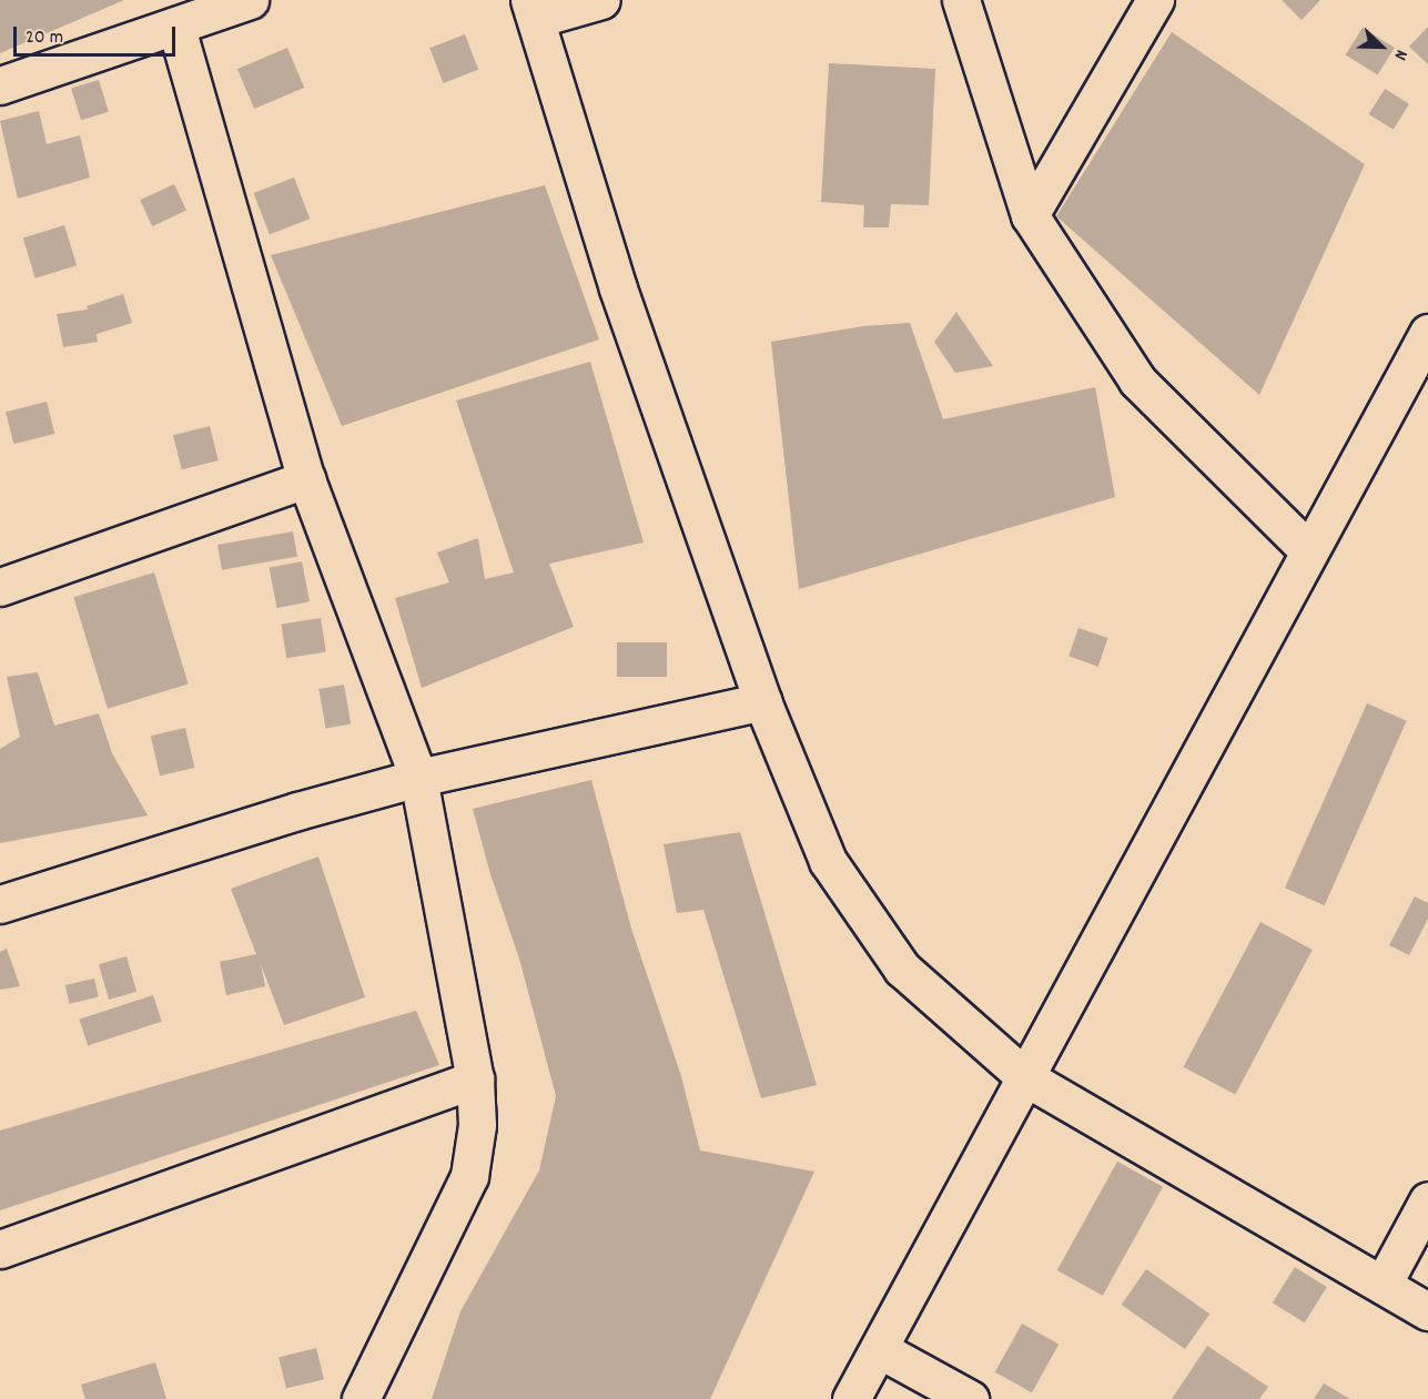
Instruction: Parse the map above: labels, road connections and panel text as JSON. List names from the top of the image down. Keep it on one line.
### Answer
{"scale_bar":"20 m","north":"bottom right"}
